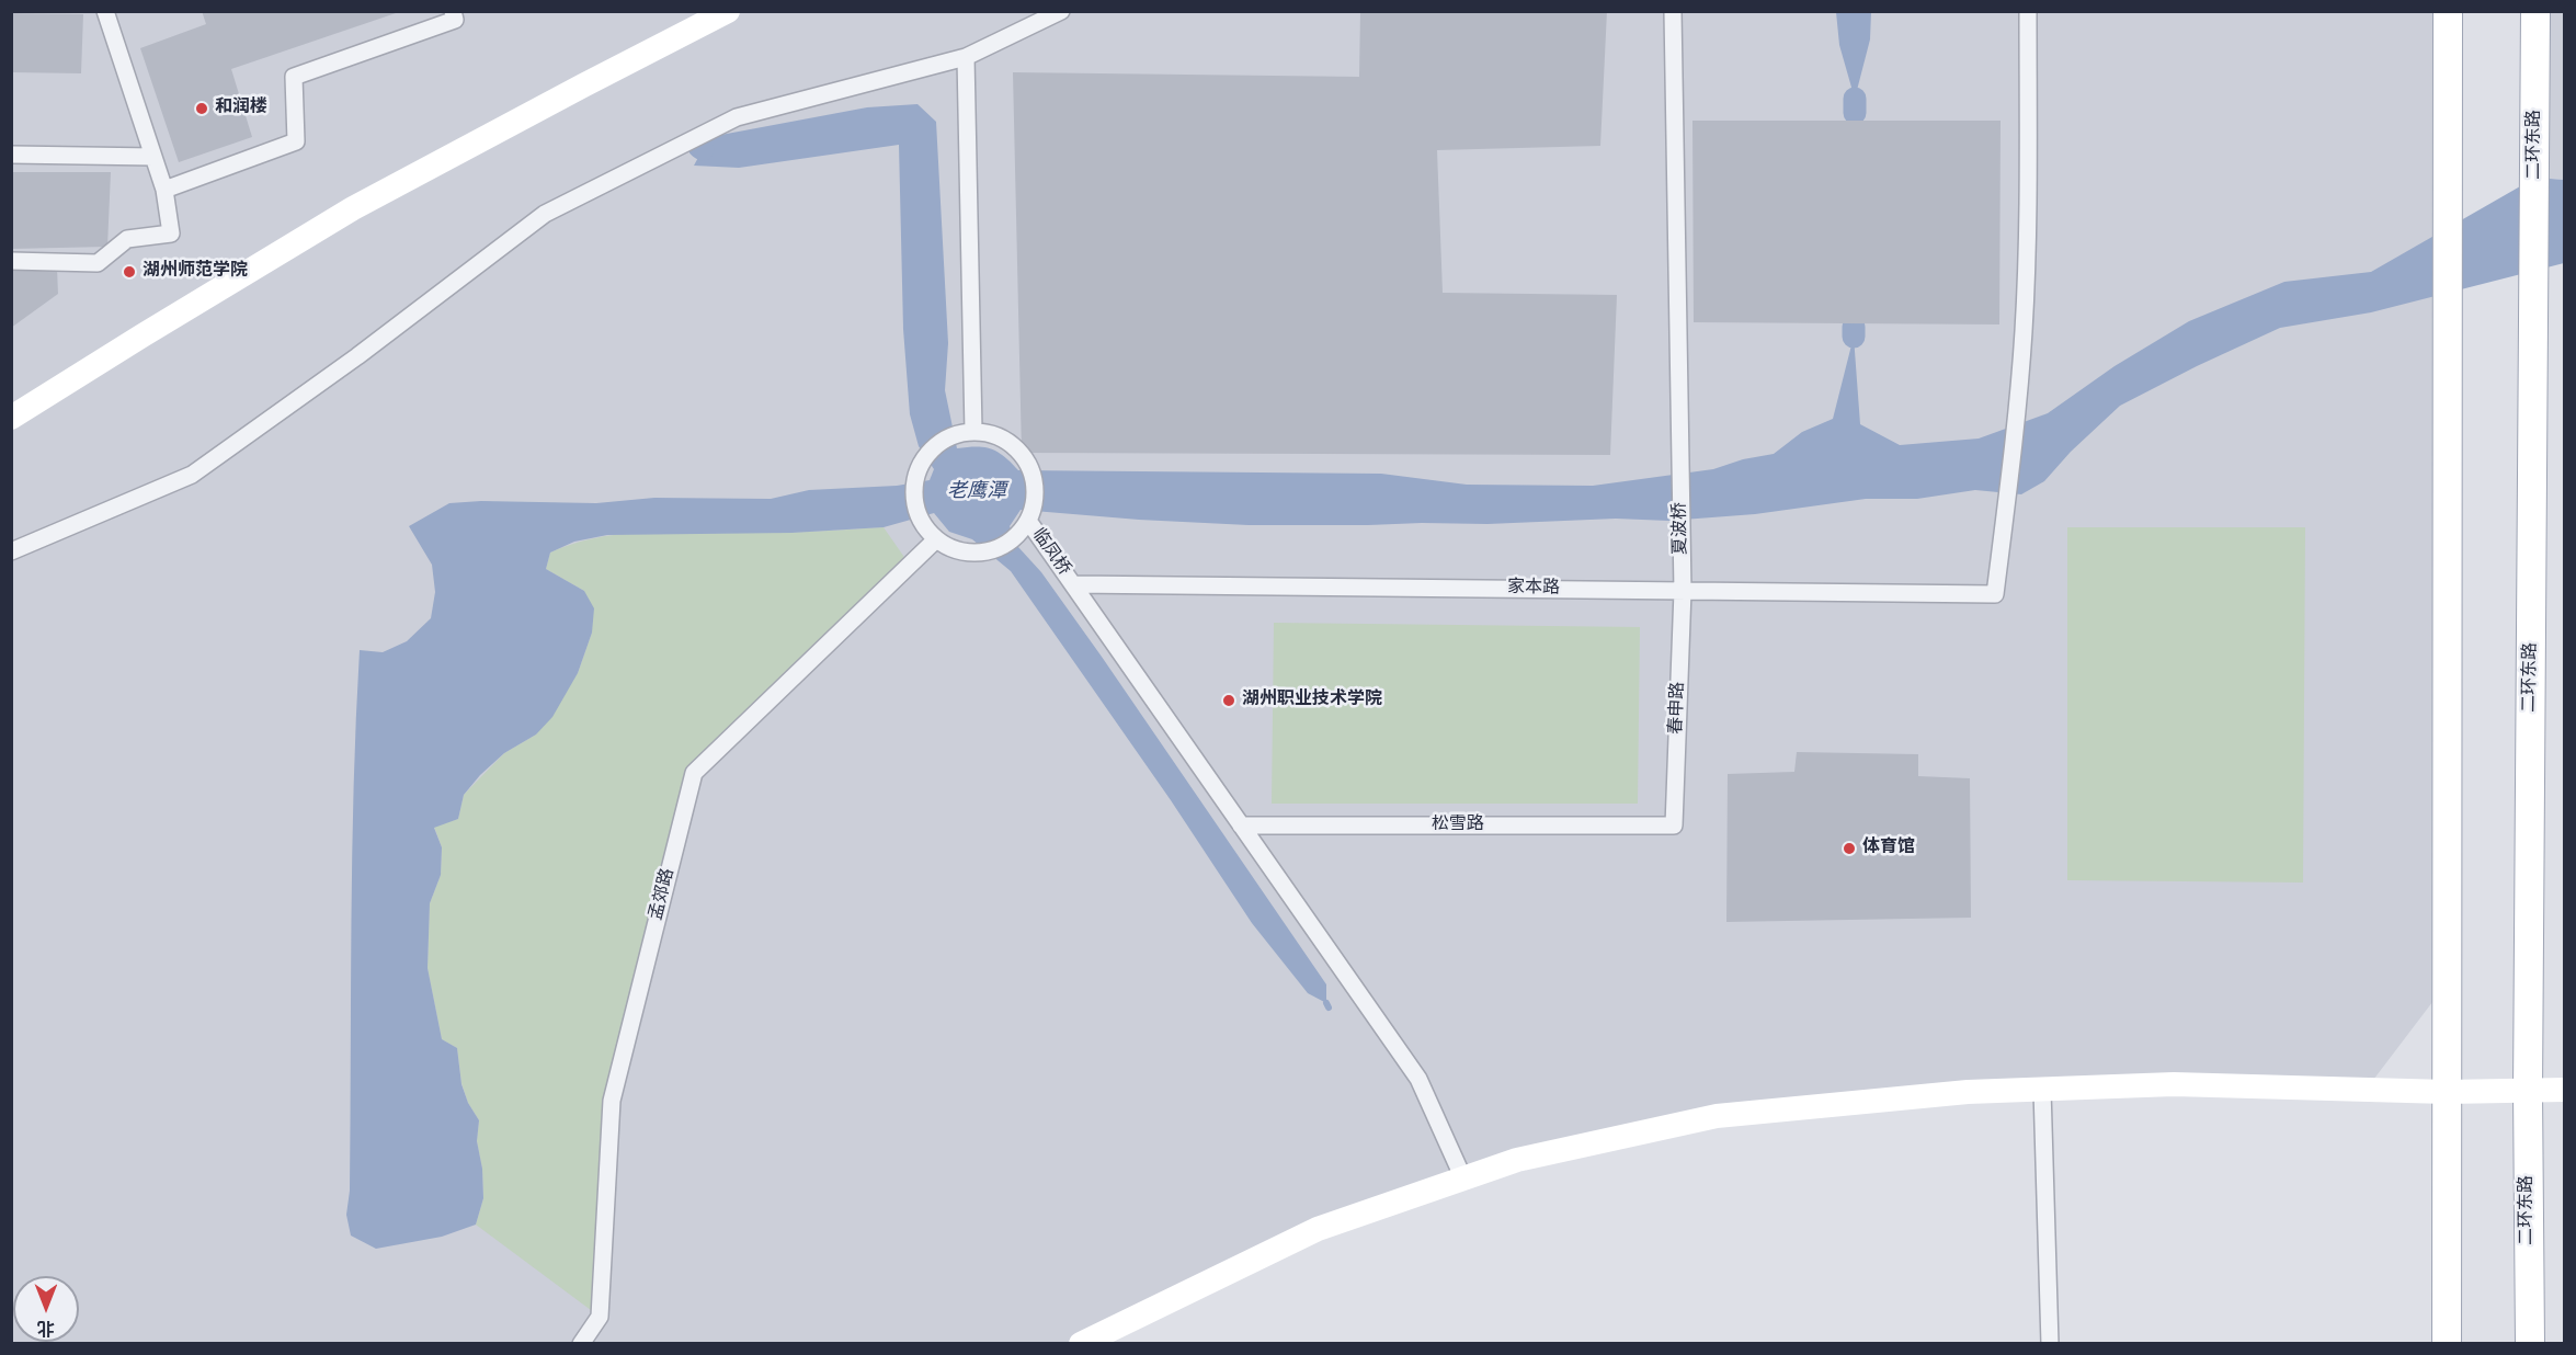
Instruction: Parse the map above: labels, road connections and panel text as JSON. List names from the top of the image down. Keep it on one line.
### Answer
{"streets":{"main road":["二环东路"],"street":["夏波桥","临凤桥","家本路","春申路","松雪路","孟郊路"]},"crossings":[["夏波桥","家本路"],["夏波桥","春申路"],["临凤桥","家本路"],["临凤桥","松雪路"],["临凤桥","孟郊路"],["家本路","春申路"],["春申路","松雪路"]],"water":["老鹰潭"],"places":["和润楼","湖州师范学院","湖州职业技术学院","体育馆"],"north":"bottom"}
